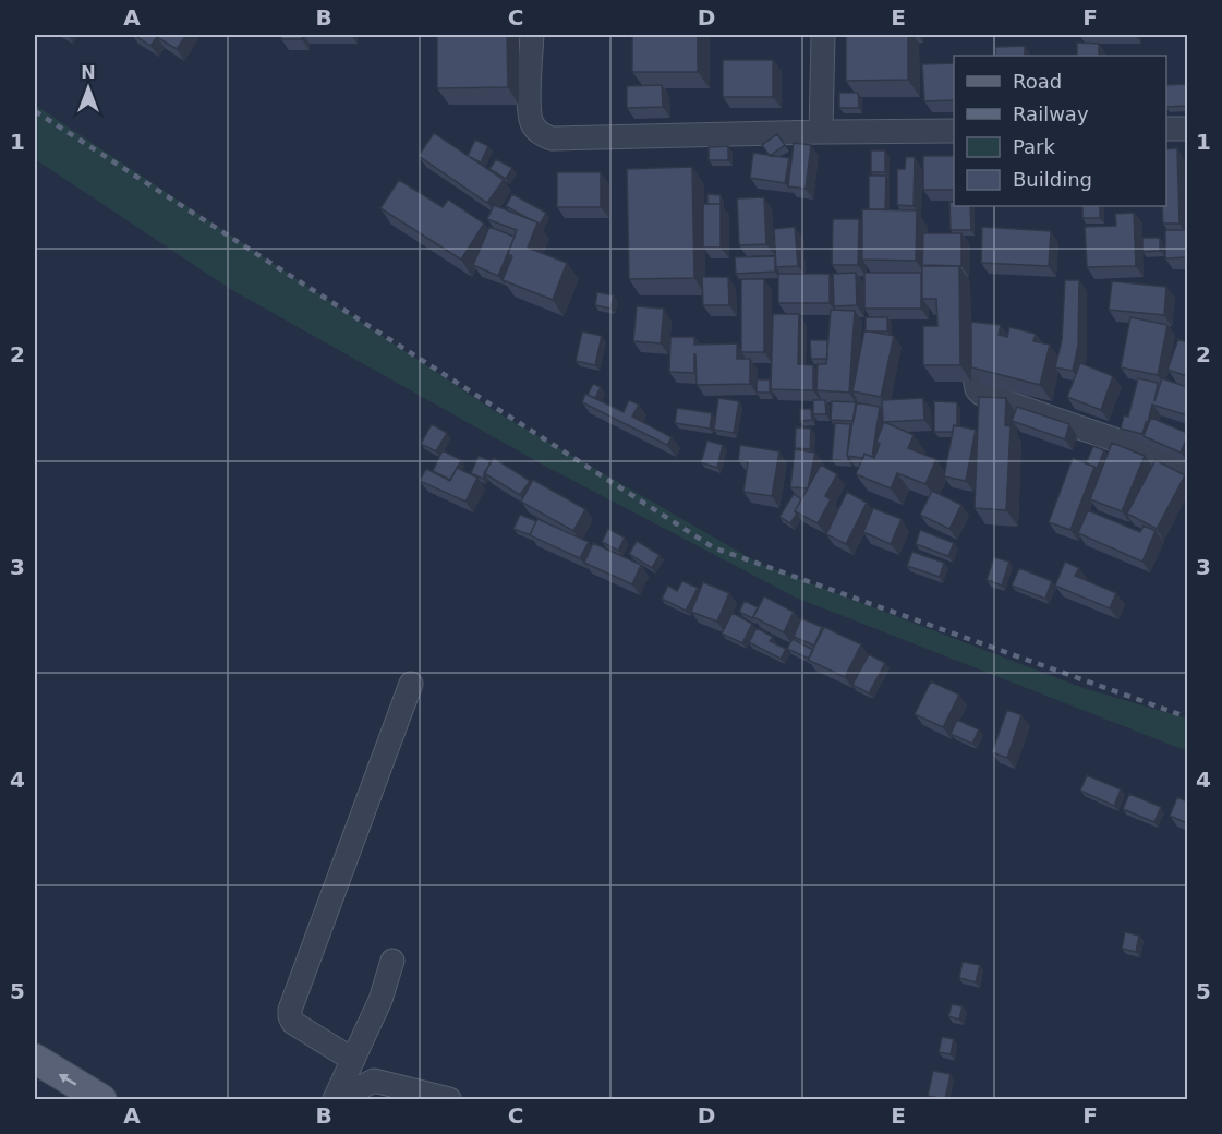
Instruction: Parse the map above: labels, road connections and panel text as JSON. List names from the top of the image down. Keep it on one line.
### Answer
{"legend":["Road","Railway","Park","Building"],"north":"top","grid":{"columns":["A","B","C","D","E","F"],"rows":["1","2","3","4","5"]}}
